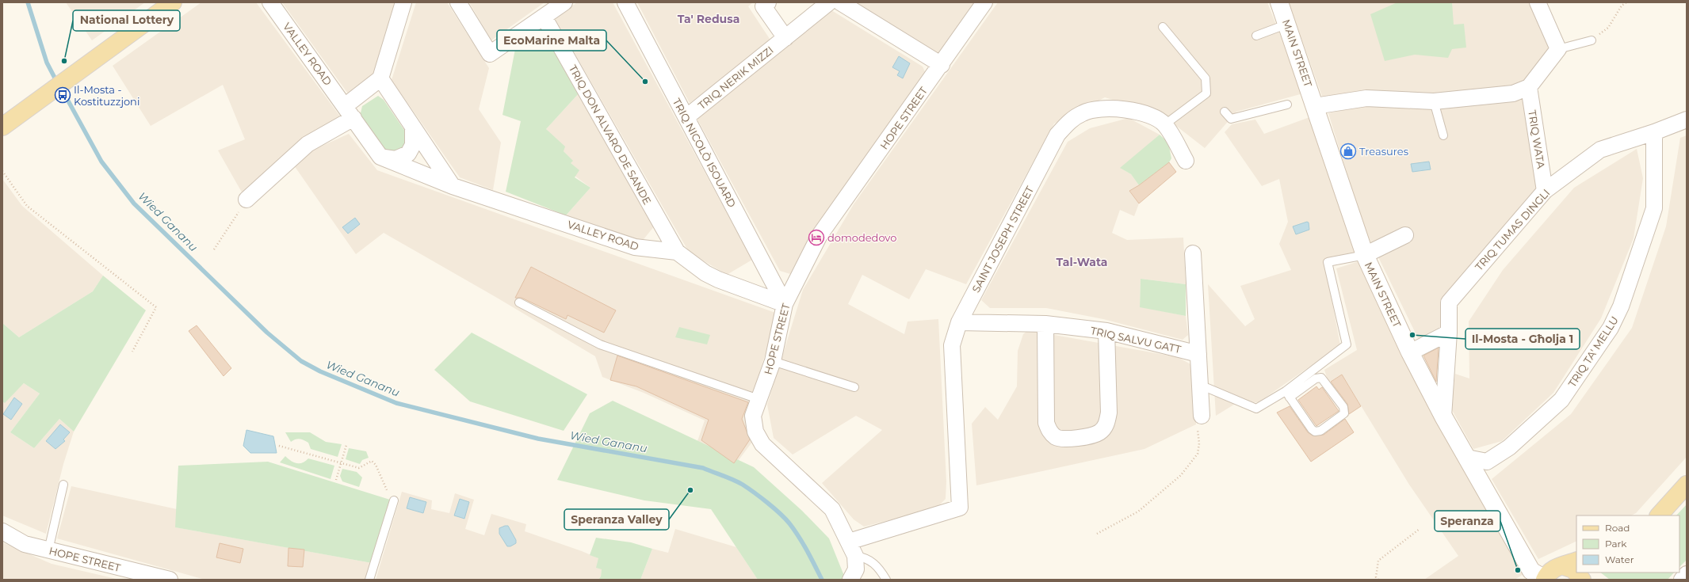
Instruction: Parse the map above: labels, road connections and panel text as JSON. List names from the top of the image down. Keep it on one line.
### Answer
{"streets":{"main road":["MAIN STREET"],"street":["VALLEY ROAD","TRIQ NERIK MIZZI","HOPE STREET","TRIQ DON ALVARO DE SANDE","TRIQ WATA","TRIQ NICOLÒ ISOUARD","TRIQ TUMAS DINGLI","SAINT JOSEPH STREET","TRIQ SALVU GATT","TRIQ TA' MELLU"]},"crossings":[["MAIN STREET","TRIQ TUMAS DINGLI"],["MAIN STREET","TRIQ TA' MELLU"],["VALLEY ROAD","TRIQ DON ALVARO DE SANDE"],["TRIQ NERIK MIZZI","TRIQ NICOLÒ ISOUARD"],["HOPE STREET","TRIQ NICOLÒ ISOUARD"],["HOPE STREET","SAINT JOSEPH STREET"],["TRIQ WATA","TRIQ TUMAS DINGLI"],["TRIQ TUMAS DINGLI","TRIQ TA' MELLU"],["SAINT JOSEPH STREET","TRIQ SALVU GATT"]],"districts":["Ta' Redusa","Tal-Wata"],"water":["Wied Gananu"],"places":{"other":["National Lottery","EcoMarine Malta","Il-Mosta - Għolja 1","Speranza Valley","Speranza"],"bus stop":["Il-Mosta - Kostituzzjoni"],"shop":["Treasures"],"hotel":["domodedovo"]},"legend":["Road","Park","Water"]}
